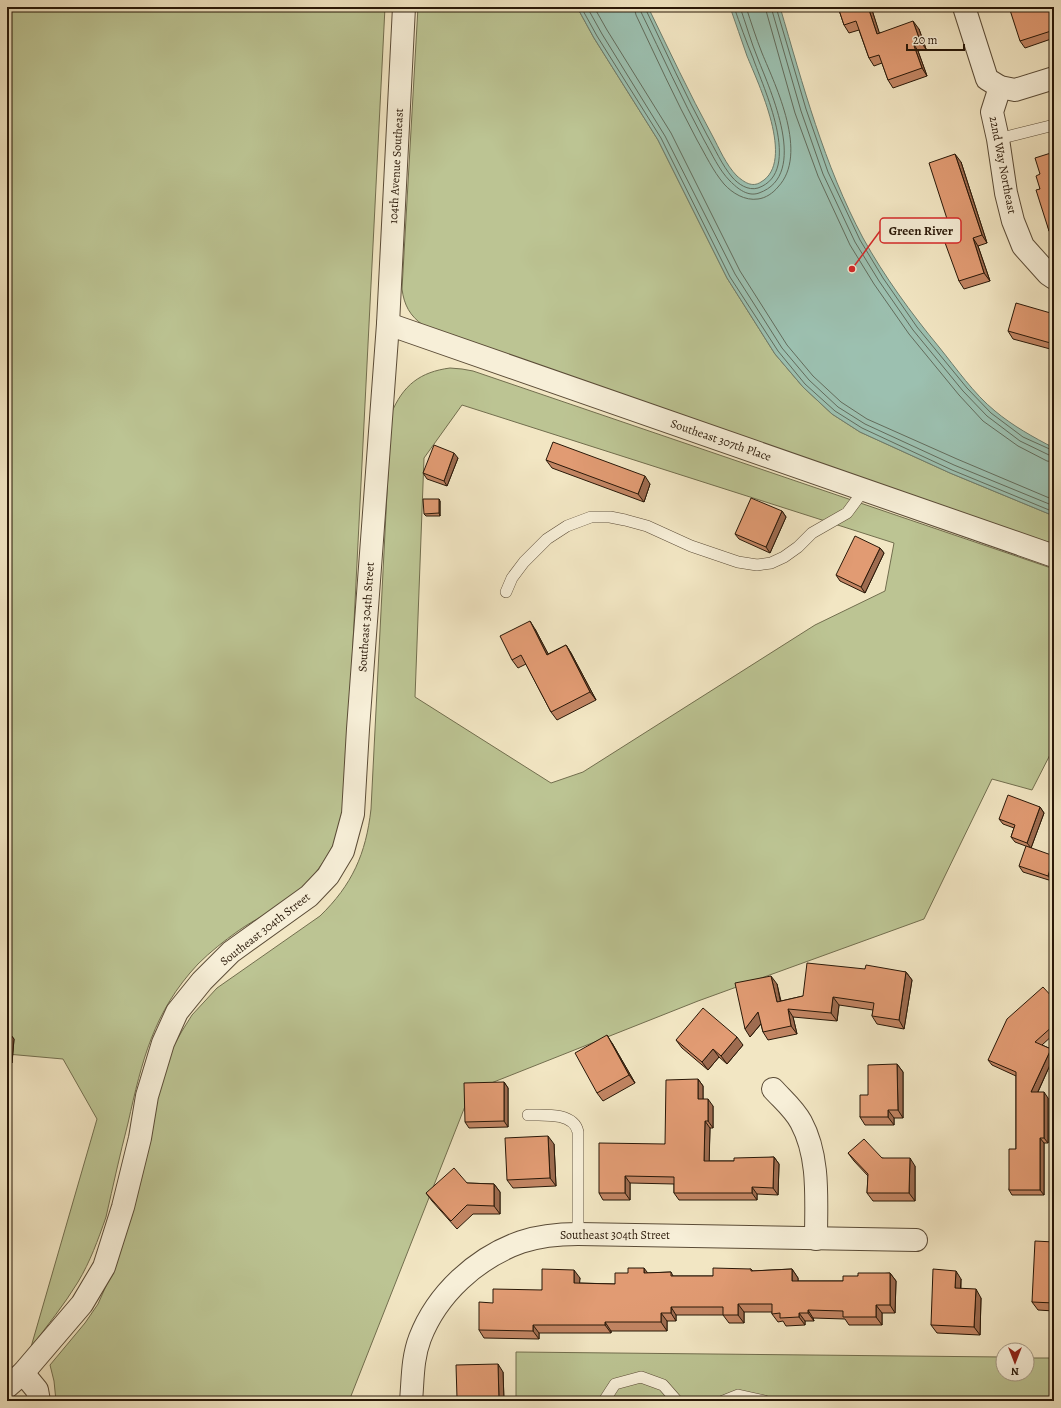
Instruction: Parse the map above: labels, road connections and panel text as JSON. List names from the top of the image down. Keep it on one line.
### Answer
{"streets":{"street":["22nd Way Northeast","104th Avenue Southeast","Southeast 307th Place","Southeast 304th Street"]},"crossings":[["104th Avenue Southeast","Southeast 307th Place"],["104th Avenue Southeast","Southeast 304th Street"],["Southeast 307th Place","Southeast 304th Street"]],"places":["Green River"],"scale_bar":"20 m","north":"bottom"}
